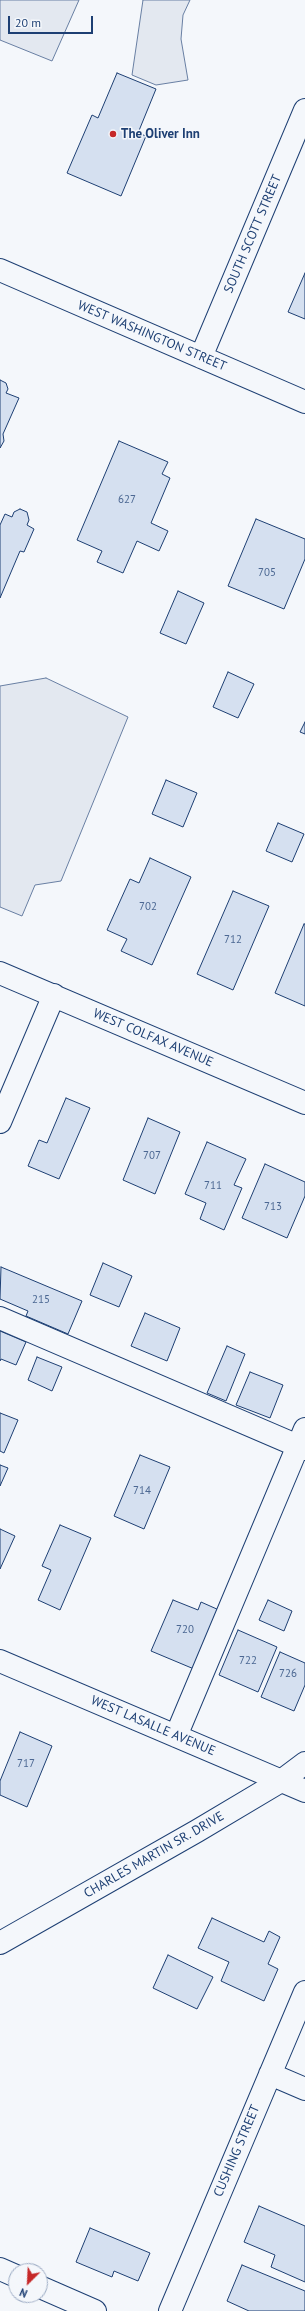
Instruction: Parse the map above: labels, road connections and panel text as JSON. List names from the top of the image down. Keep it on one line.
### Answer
{"streets":{"street":["SOUTH SCOTT STREET","WEST WASHINGTON STREET","WEST COLFAX AVENUE","WEST LASALLE AVENUE","CHARLES MARTIN SR. DRIVE","CUSHING STREET"]},"crossings":[["SOUTH SCOTT STREET","WEST WASHINGTON STREET"],["WEST LASALLE AVENUE","CHARLES MARTIN SR. DRIVE"]],"places":["The Oliver Inn"],"house_numbers":["627","705","702","712","707","711","713","215","714","720","722","726","717"],"scale_bar":"20 m","north":"bottom left"}
